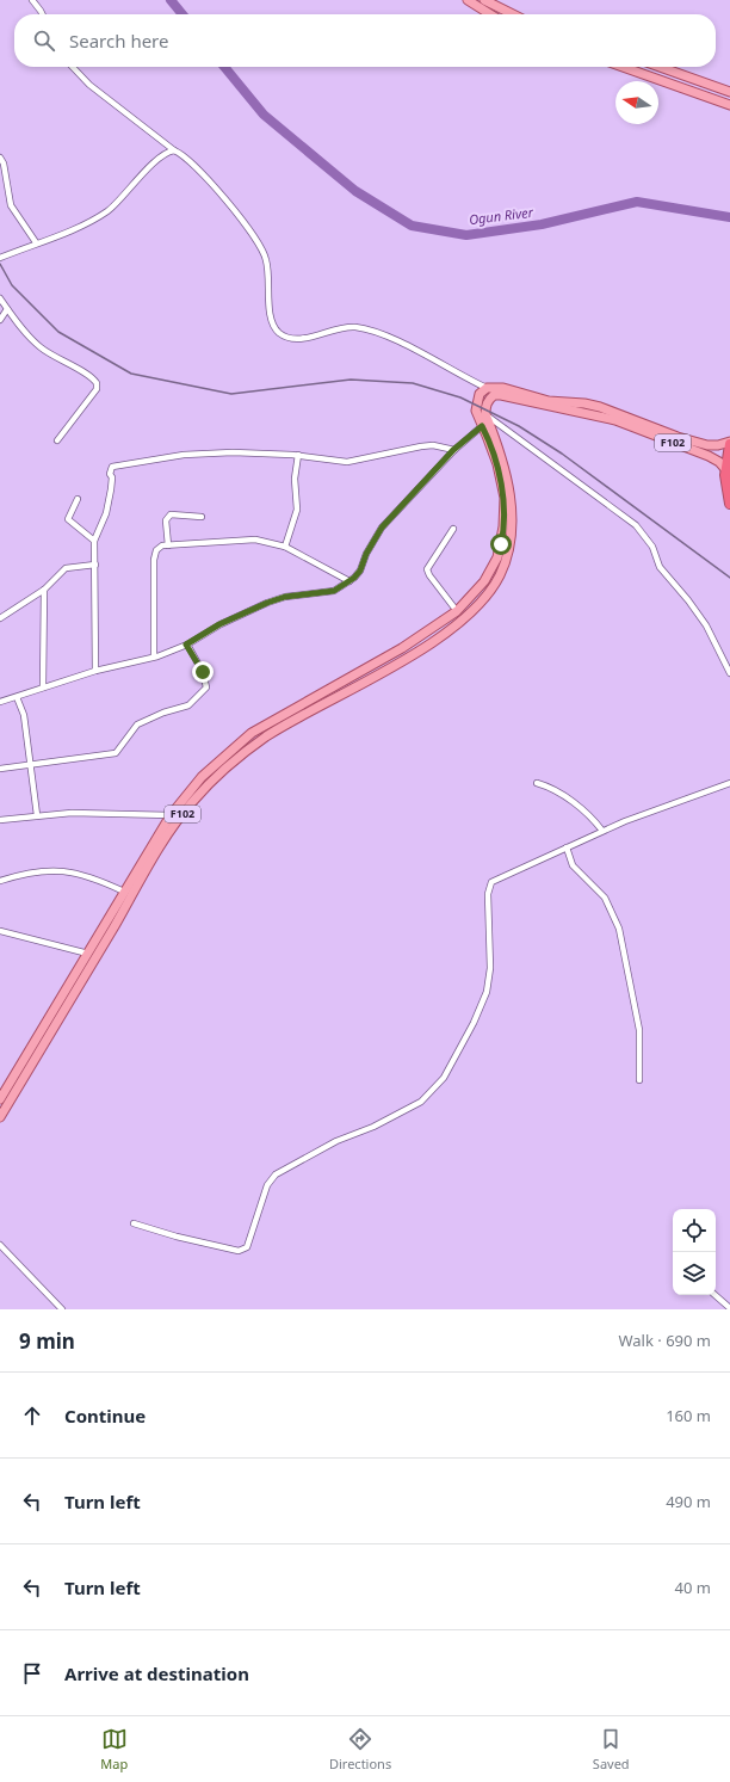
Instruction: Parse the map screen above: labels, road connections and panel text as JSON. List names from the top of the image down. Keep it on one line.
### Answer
{"streets":{"main road":["F102"]},"water":["Ogun River"],"north":"left","page":{"search":"Search here","heading":["9 min","Walk · 690 m"],"list":[["Continue","160 m"],["Turn left","490 m"],["Turn left","40 m"],"Arrive at destination"],"nav":["Map","Directions","Saved"]}}
